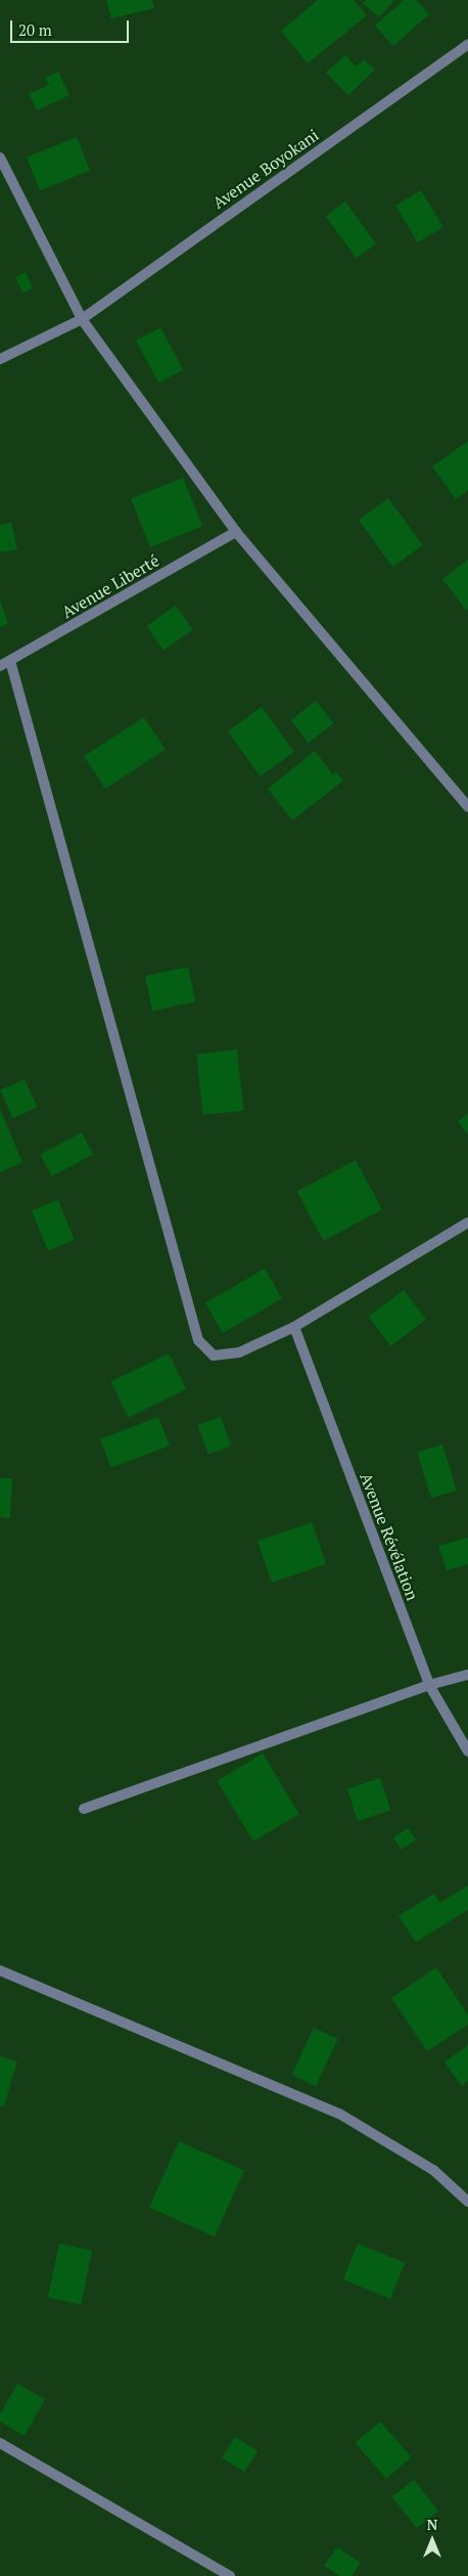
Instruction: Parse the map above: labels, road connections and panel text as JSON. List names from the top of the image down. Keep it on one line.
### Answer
{"streets":{"street":["Avenue Boyokani","Avenue Liberté","Avenue Révélation"]},"scale_bar":"20 m","north":"top"}
